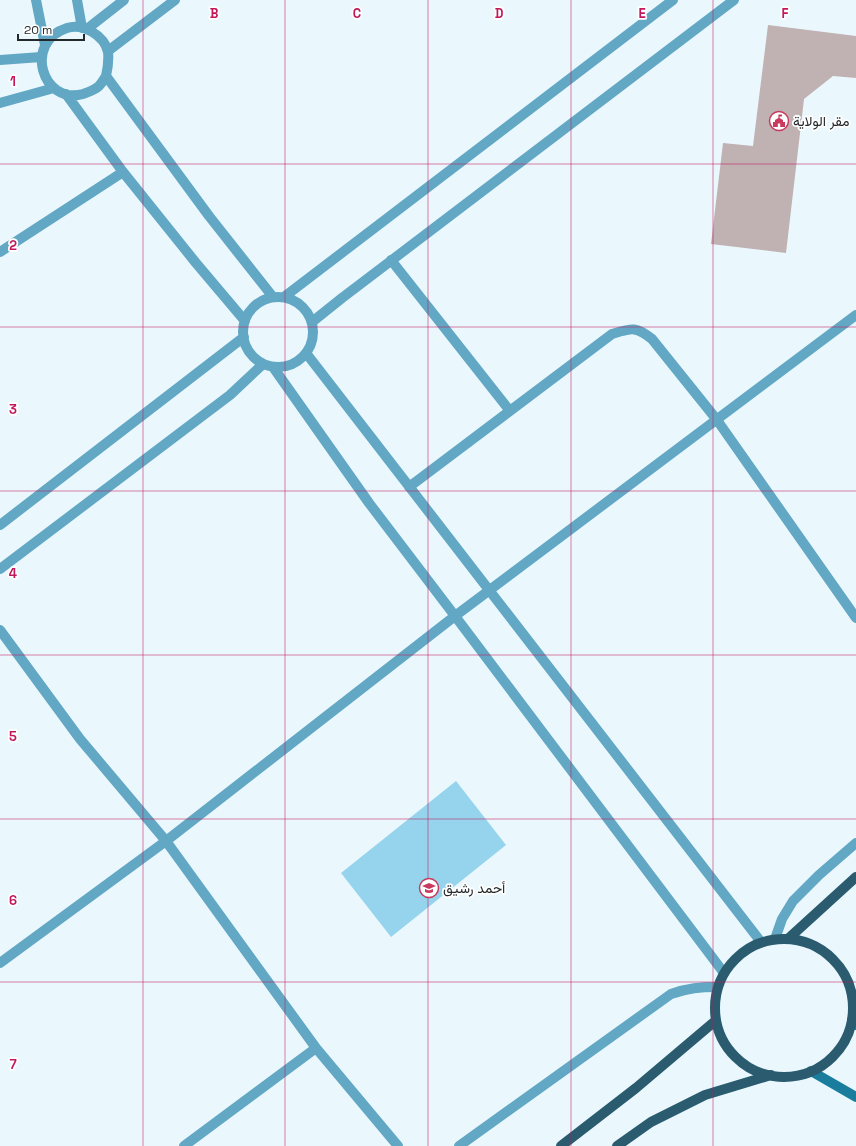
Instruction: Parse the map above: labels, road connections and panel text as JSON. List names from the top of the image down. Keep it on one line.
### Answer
{"places":{"public building":["مقر الولاية"],"school or university":["أحمد رشيق"]},"scale_bar":"20 m","grid":{"columns":["B","C","D","E","F"],"rows":["1","2","3","4","5","6","7"]}}
